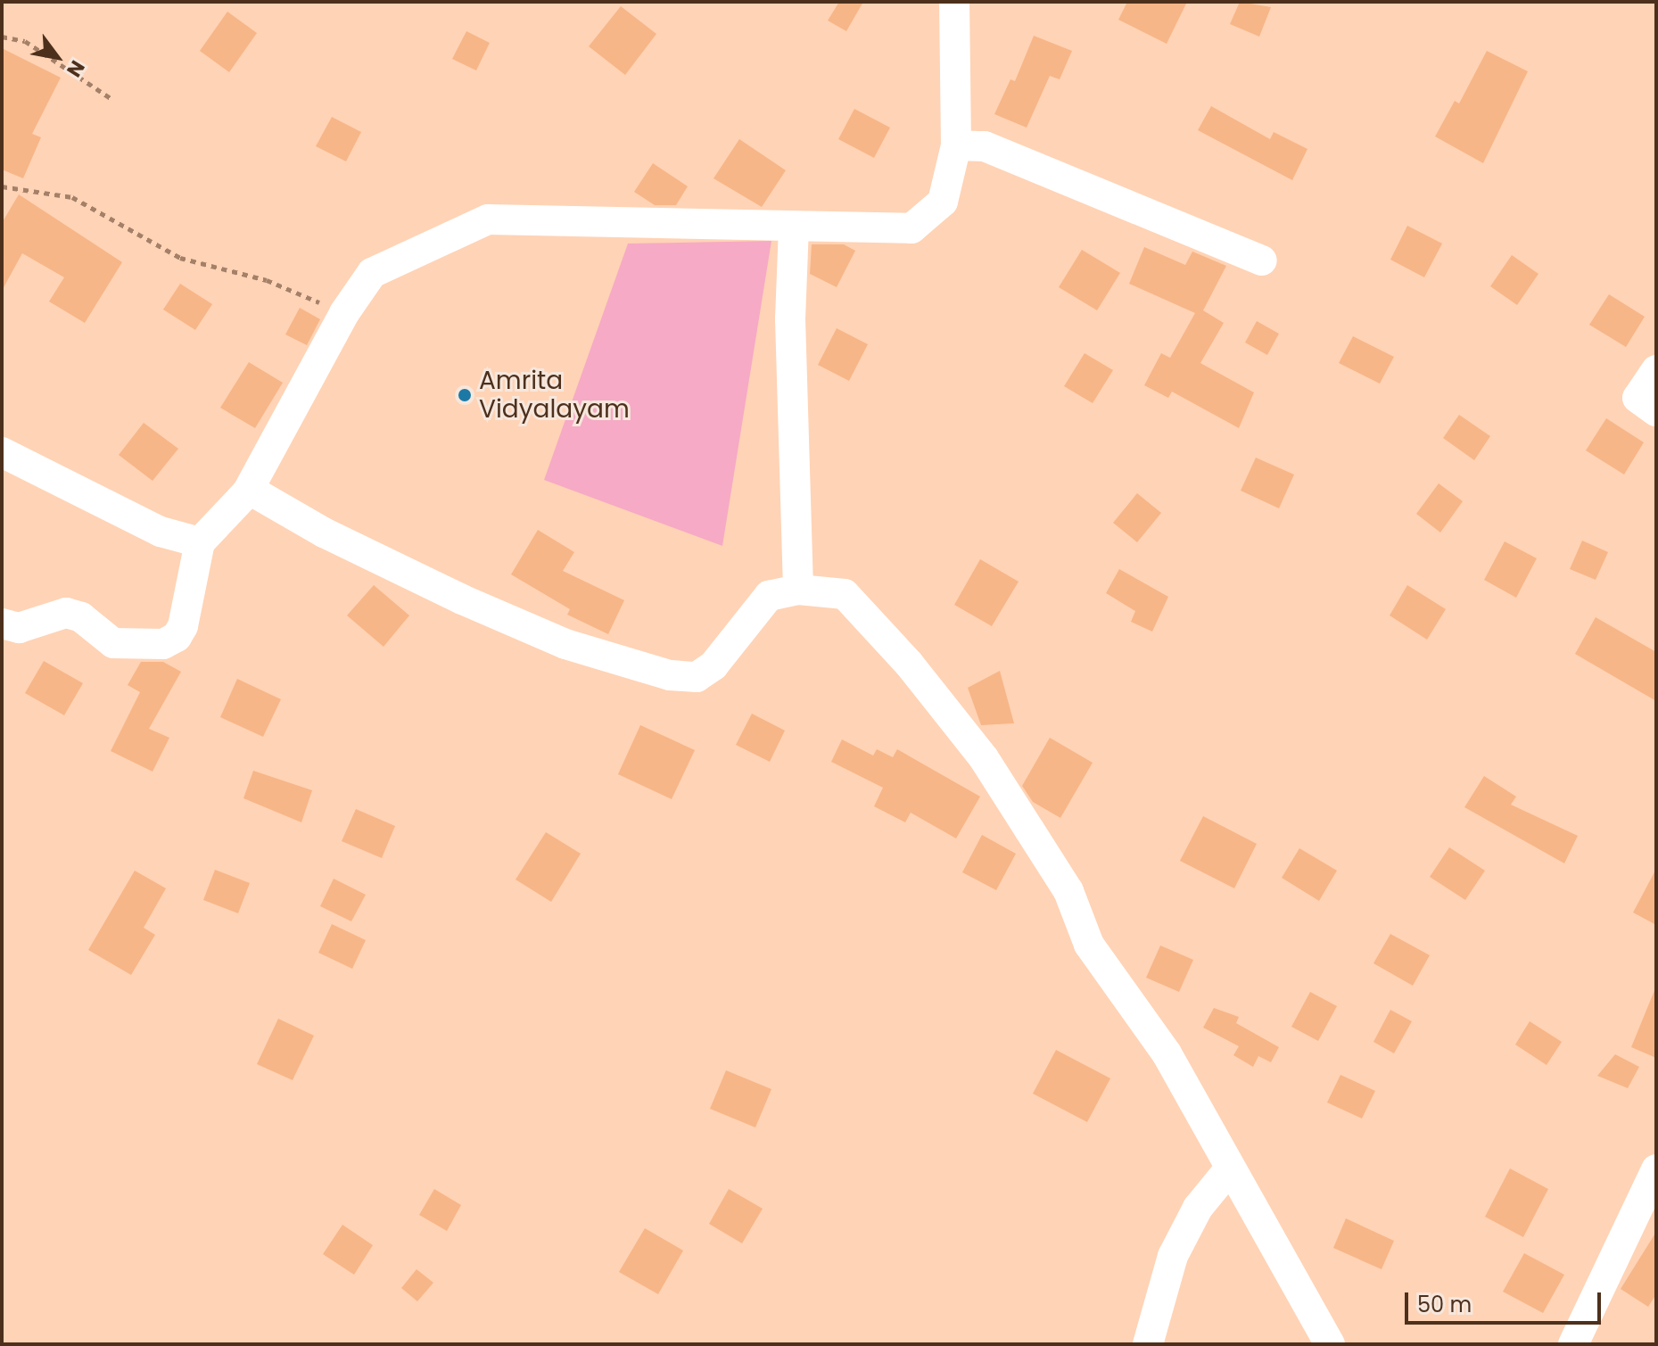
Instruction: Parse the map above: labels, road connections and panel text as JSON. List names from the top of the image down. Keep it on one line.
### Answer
{"places":["Amrita Vidyalayam"],"scale_bar":"50 m","north":"bottom right"}
